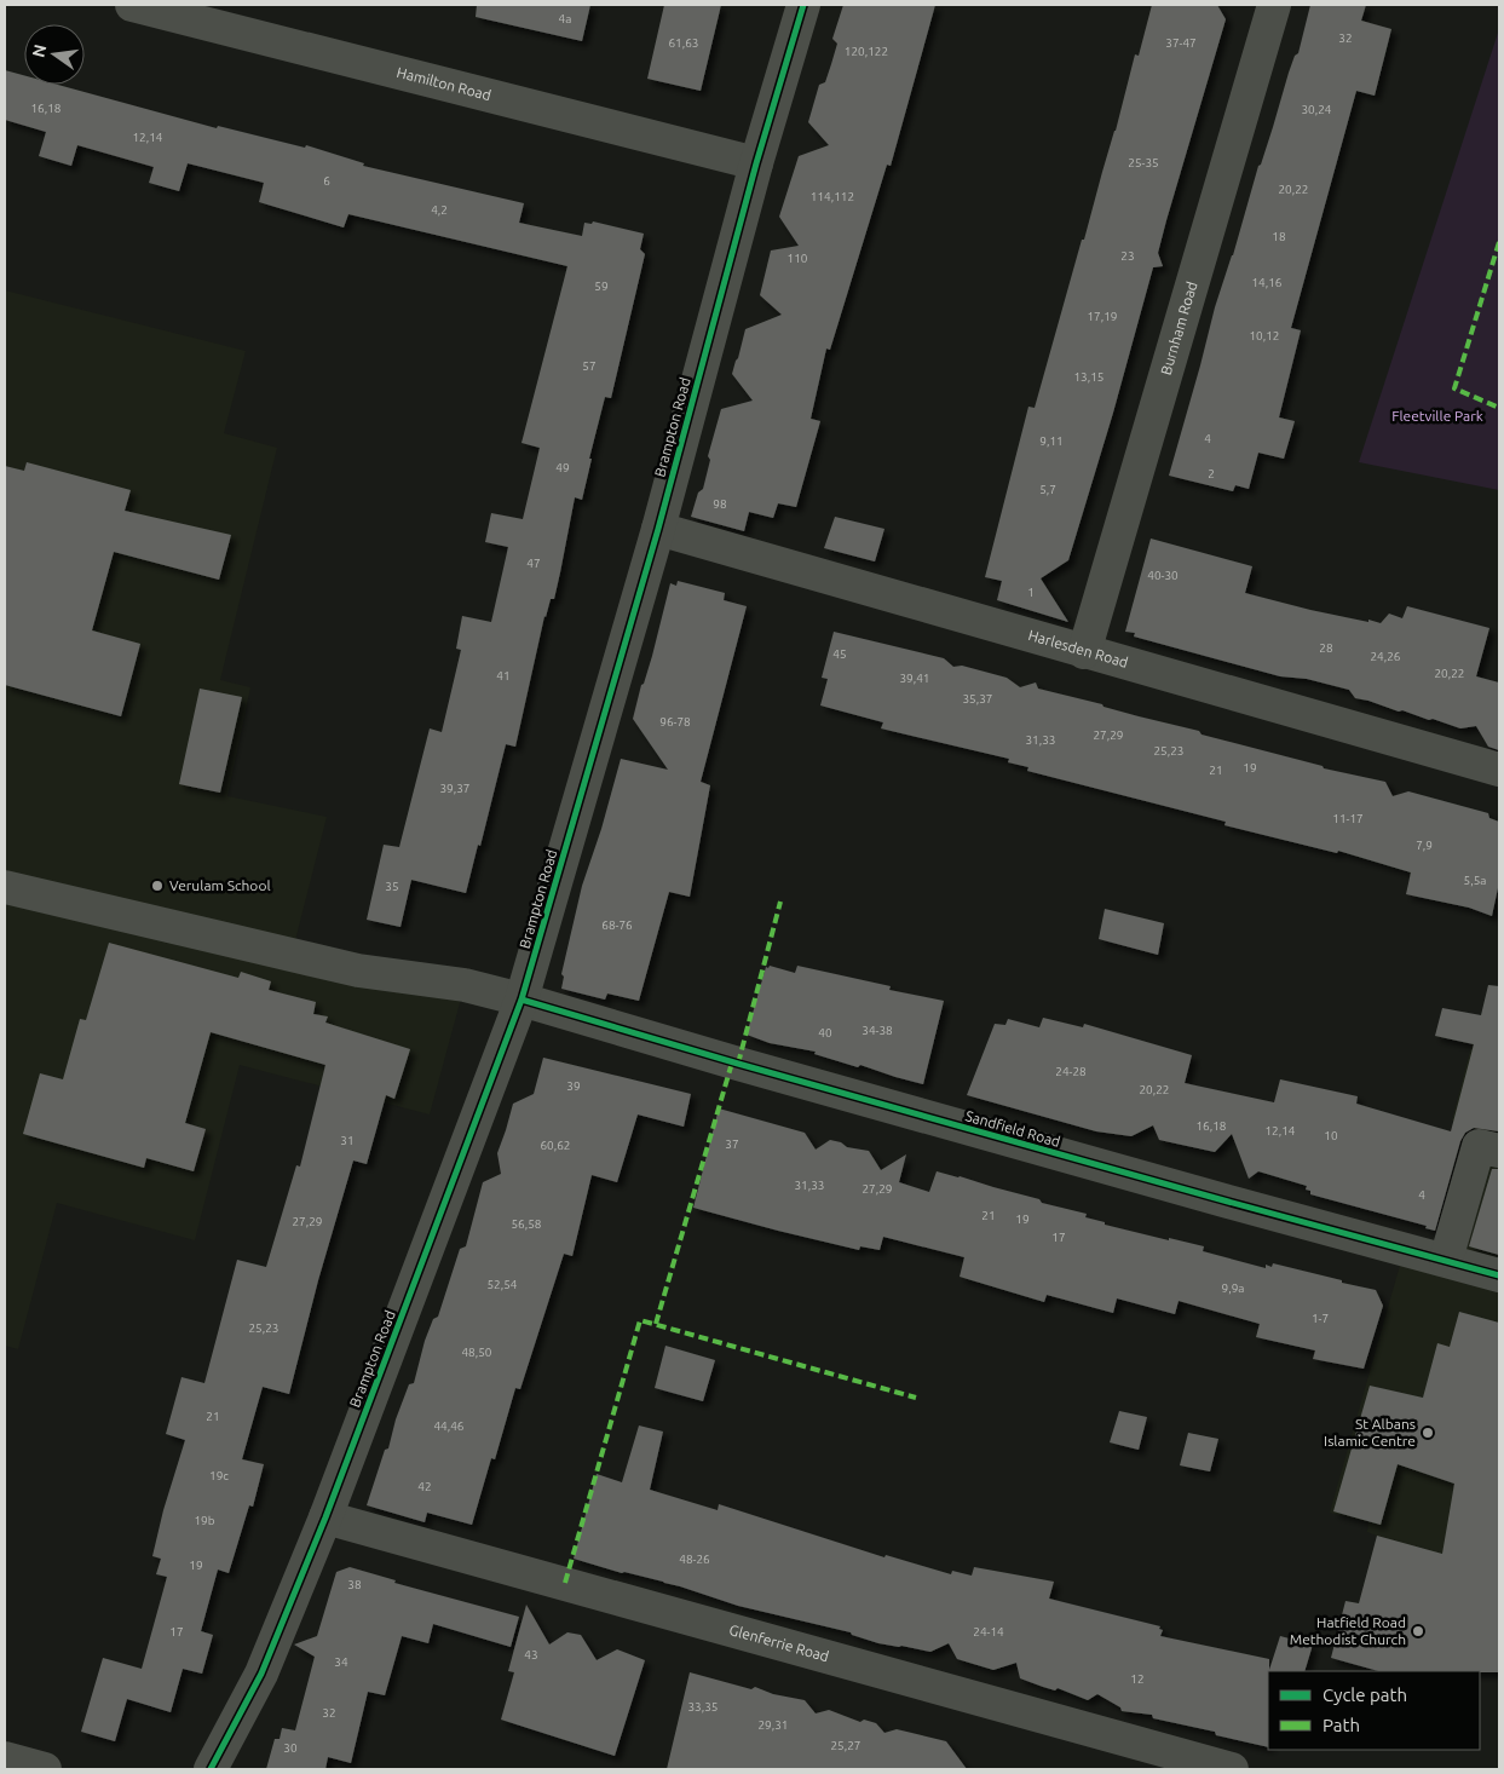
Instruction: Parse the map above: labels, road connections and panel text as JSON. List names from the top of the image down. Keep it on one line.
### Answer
{"streets":{"street":["Hamilton Road","Burnham Road","Brampton Road","Harlesden Road","Sandfield Road","Glenferrie Road"]},"crossings":[["Hamilton Road","Brampton Road"],["Burnham Road","Harlesden Road"],["Brampton Road","Harlesden Road"],["Brampton Road","Sandfield Road"],["Brampton Road","Glenferrie Road"]],"parks":["Fleetville Park"],"places":["Verulam School","St Albans Islamic Centre","Hatfield Road Methodist Church"],"house_numbers":["4a","32","61,63","37-47","120,122","16,18","30,24","12,14","25-35","6","20,22","114,112","4,2","18","23","110","14,16","59","17,19","10,12","57","13,15","4","9,11","49","2","5,7","98","47","40-30","1","28","45","24,26","20,22","41","39,41","35,37","96-78","27,29","31,33","25,23","19","21","39,37","11-17","7,9","5,5a","35","68-76","34-38","40","24-28","39","20,22","16,18","12,14","10","31","37","60,62","31,33","27,29","4","21","19","27,29","56,58","17","52,54","9,9a","1-7","25,23","48,50","21","44,46","19c","42","19b","48-26","19","38","17","24-14","43","34","12","33,35","32","29,31","25,27","30"],"legend":["Cycle path","Path"],"north":"left"}
